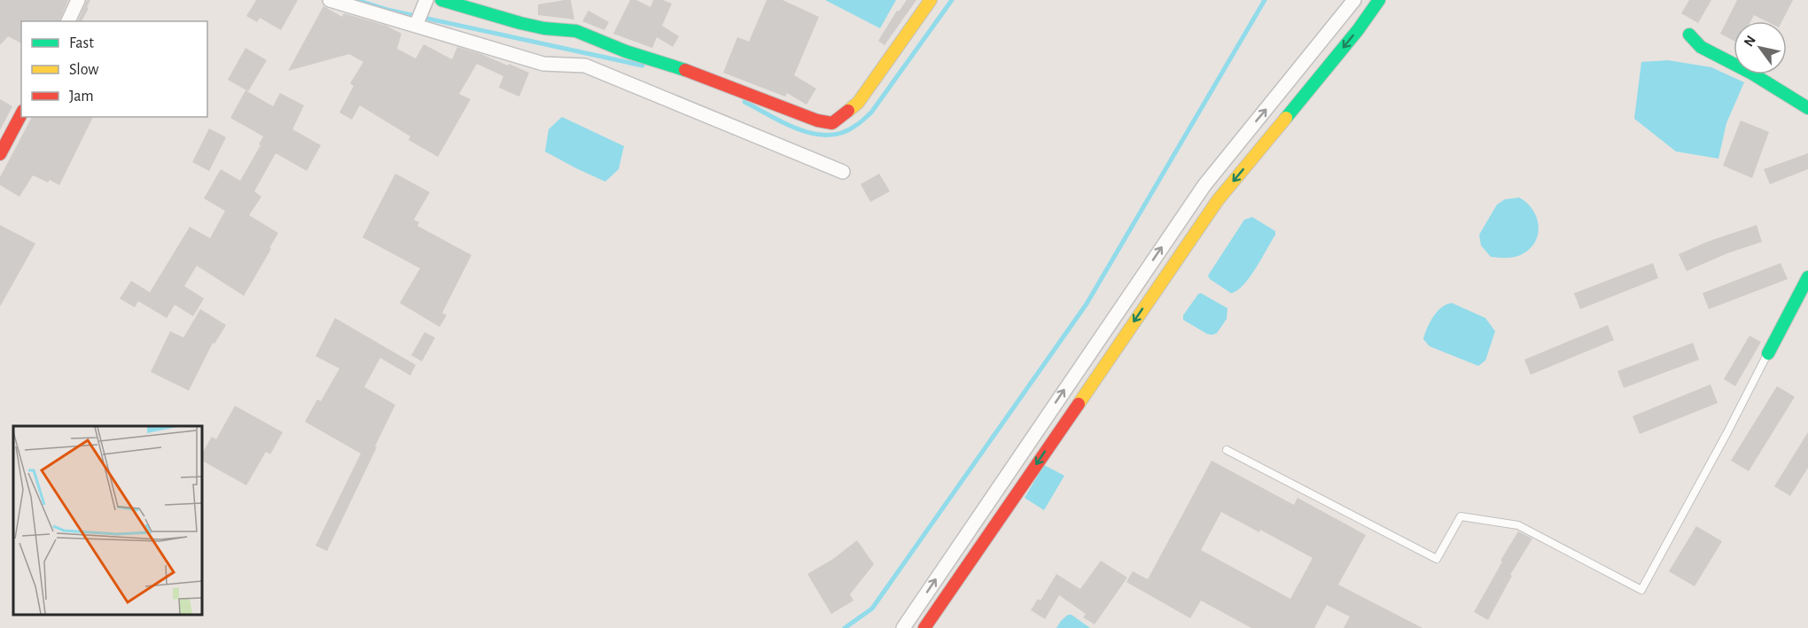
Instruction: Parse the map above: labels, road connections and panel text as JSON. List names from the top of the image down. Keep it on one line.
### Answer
{"legend":["Fast","Slow","Jam"],"north":"top left"}
